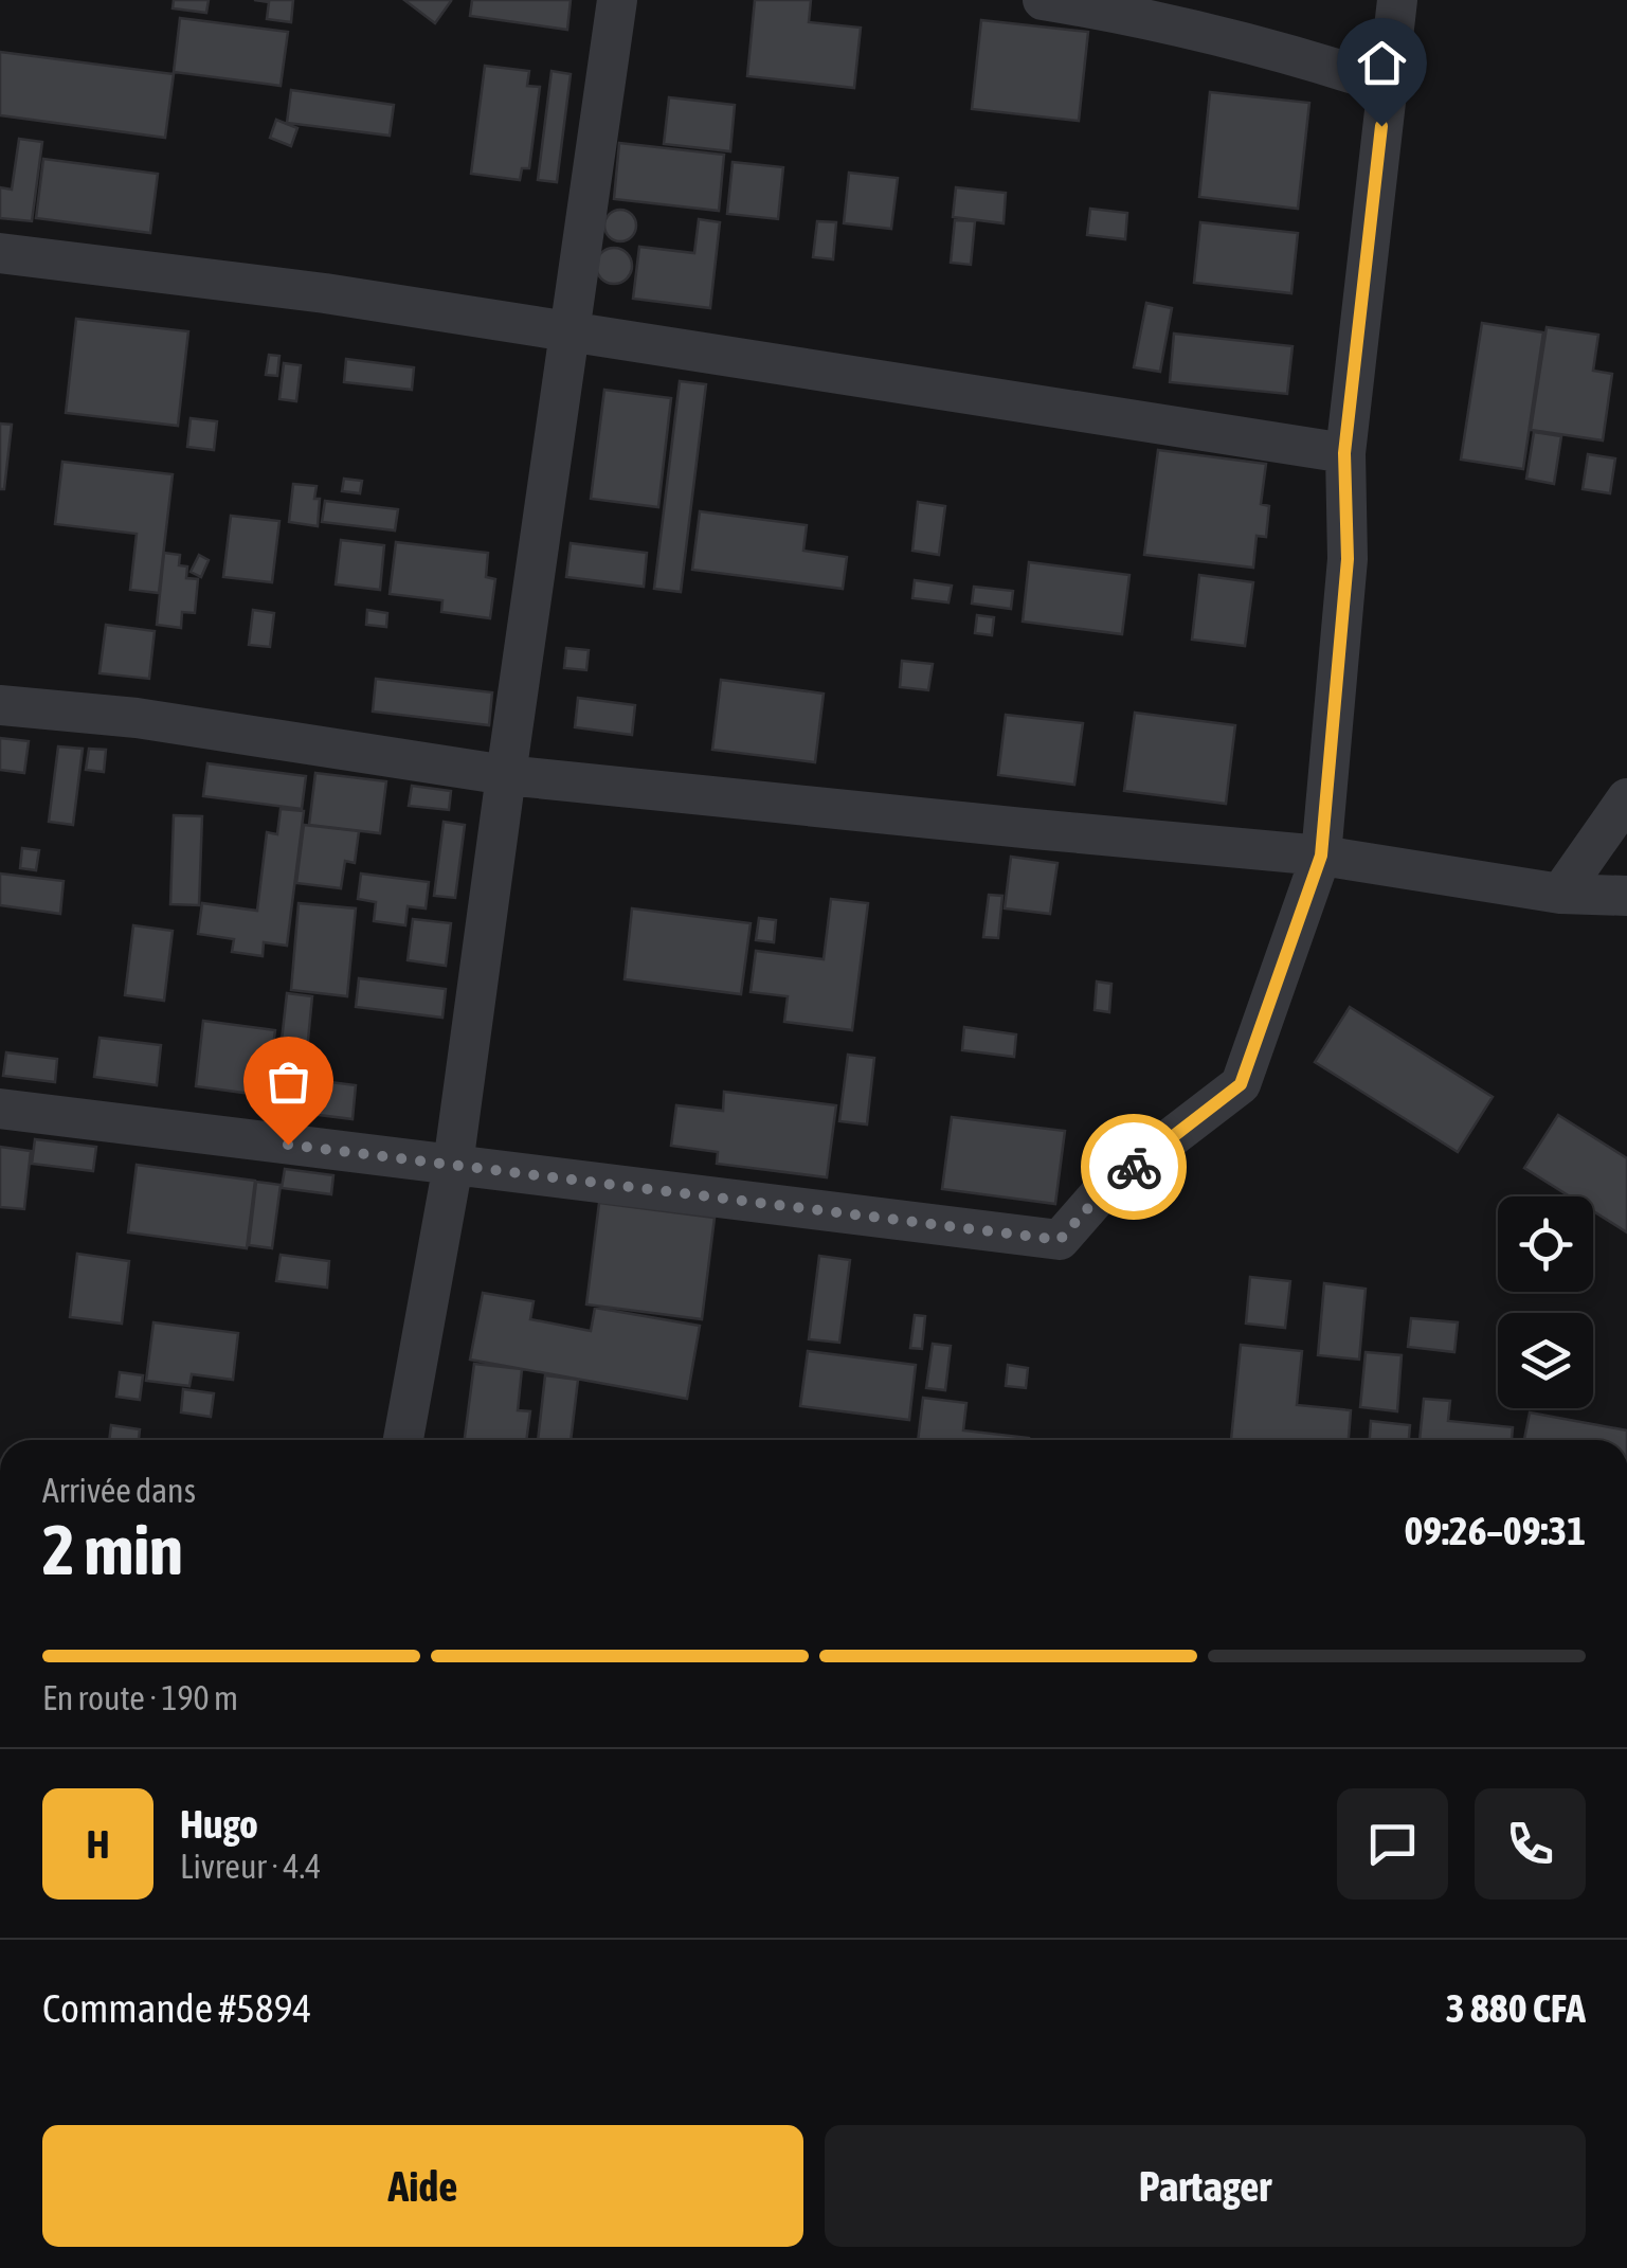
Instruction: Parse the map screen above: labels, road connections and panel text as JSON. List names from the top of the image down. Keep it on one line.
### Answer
{"page":{"heading":["2 min","Arrivée dans","09:26–09:31"],"panel":["Hugo","Livreur · 4.4","Commande #5894","3 880 CFA"],"bar":"En route · 190 m","round":"H","buttons":["Aide","Partager"]}}
